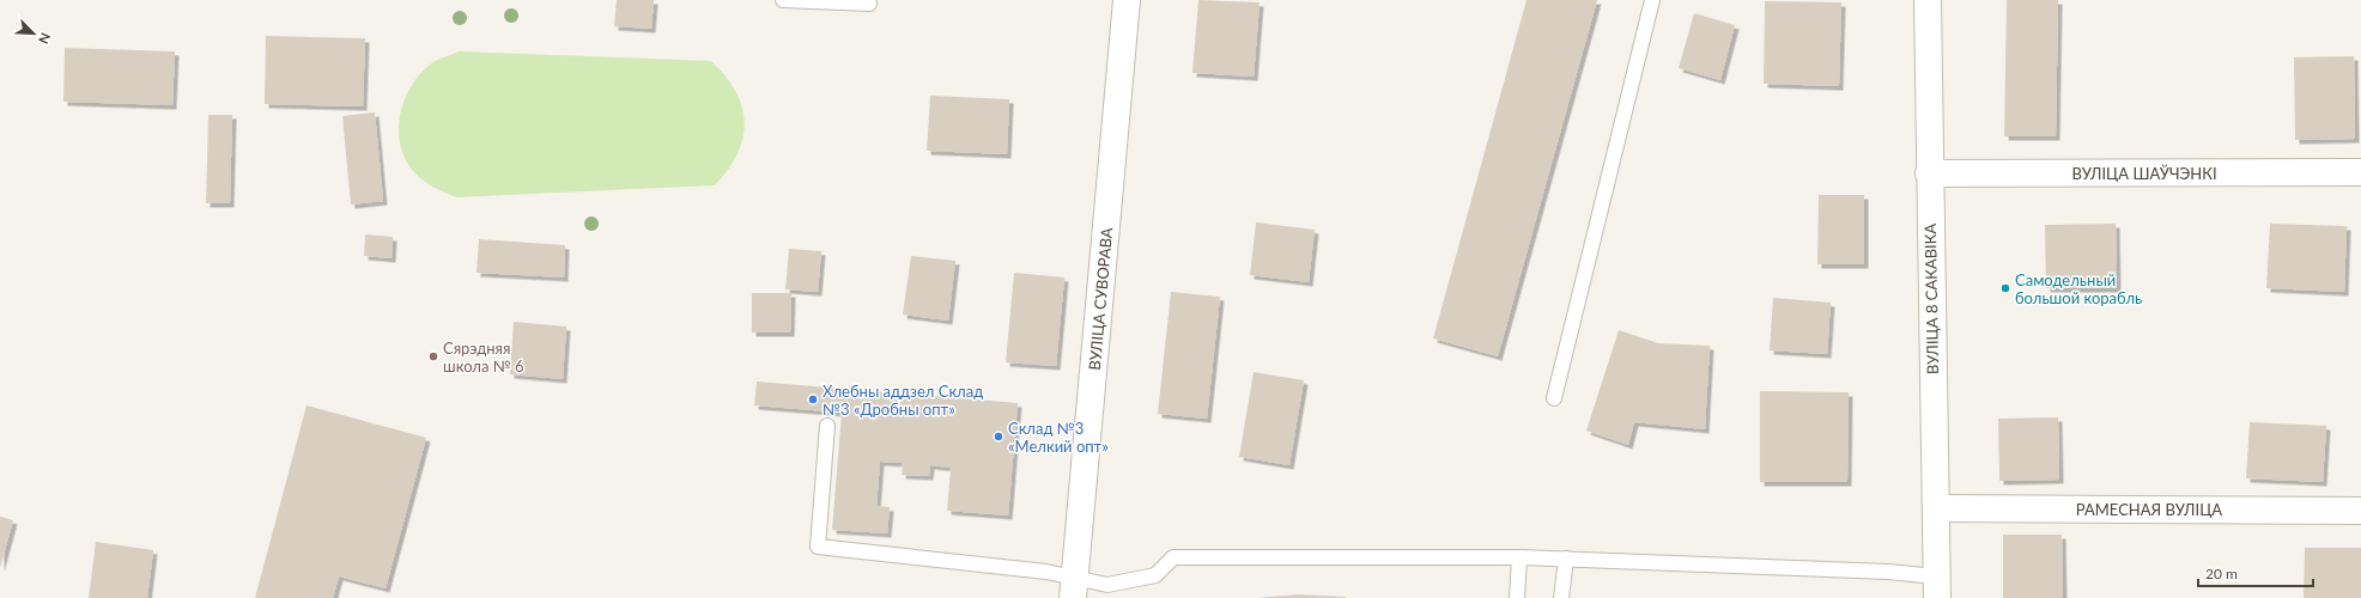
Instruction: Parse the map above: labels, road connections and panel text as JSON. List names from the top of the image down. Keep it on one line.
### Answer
{"streets":{"street":["ВУЛІЦА ШАЎЧЭНКІ","ВУЛІЦА СУВОРАВА","ВУЛІЦА 8 САКАВІКА","РАМЕСНАЯ ВУЛІЦА"]},"crossings":[["ВУЛІЦА ШАЎЧЭНКІ","ВУЛІЦА 8 САКАВІКА"],["ВУЛІЦА 8 САКАВІКА","РАМЕСНАЯ ВУЛІЦА"]],"places":["Самодельный большой корабль","Сярэдняя школа № 6","Хлебны аддзел Склад №3 «Дробны опт»","Склад №3 «Мелкий опт»"],"scale_bar":"20 m","north":"bottom right"}
